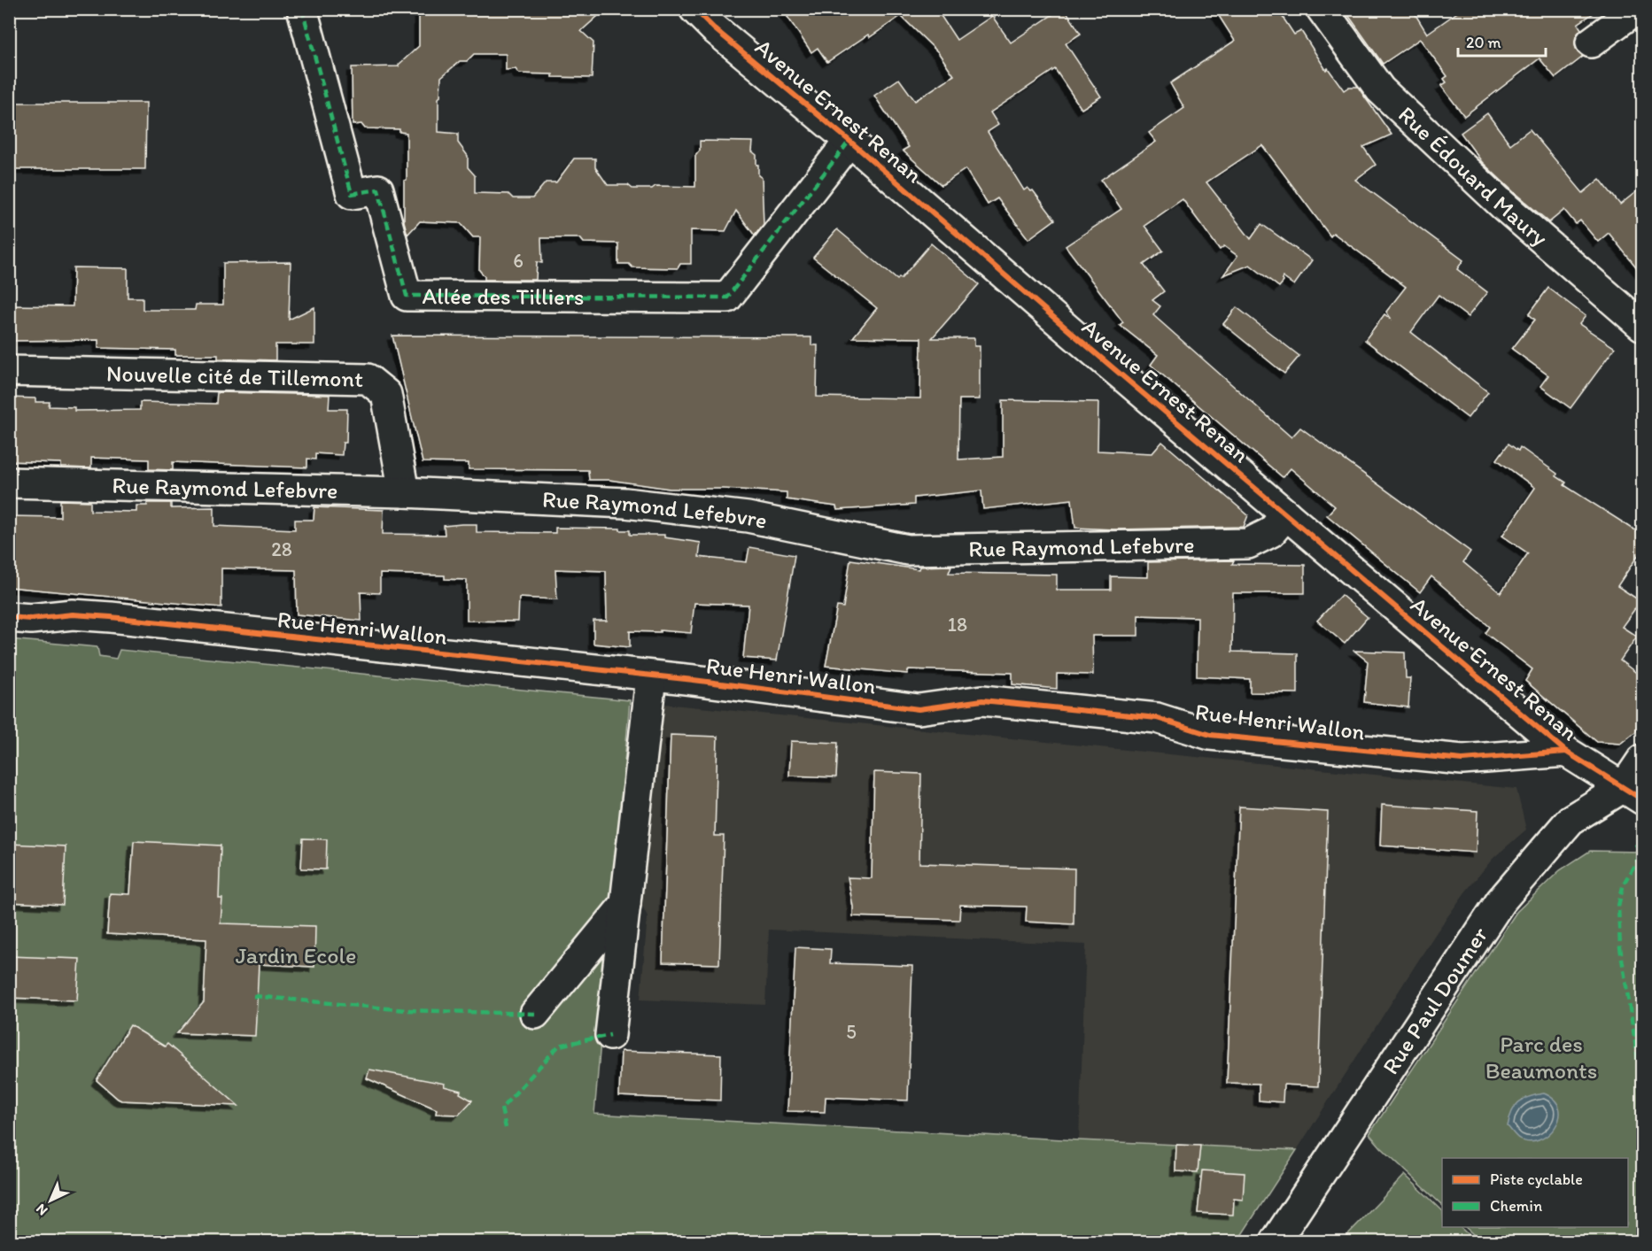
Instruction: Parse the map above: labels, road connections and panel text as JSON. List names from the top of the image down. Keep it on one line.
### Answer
{"streets":{"street":["Avenue Ernest Renan","Rue Édouard Maury","Allée des Tilliers","Nouvelle cité de Tillemont","Rue Raymond Lefebvre","Rue Henri Wallon","Rue Paul Doumer"]},"crossings":[["Avenue Ernest Renan","Allée des Tilliers"],["Avenue Ernest Renan","Rue Raymond Lefebvre"],["Avenue Ernest Renan","Rue Henri Wallon"],["Avenue Ernest Renan","Rue Paul Doumer"],["Nouvelle cité de Tillemont","Rue Raymond Lefebvre"]],"parks":["Jardin Ecole","Parc des Beaumonts"],"house_numbers":["6","28","18","5"],"legend":["Piste cyclable","Chemin"],"scale_bar":"20 m","north":"bottom left"}
